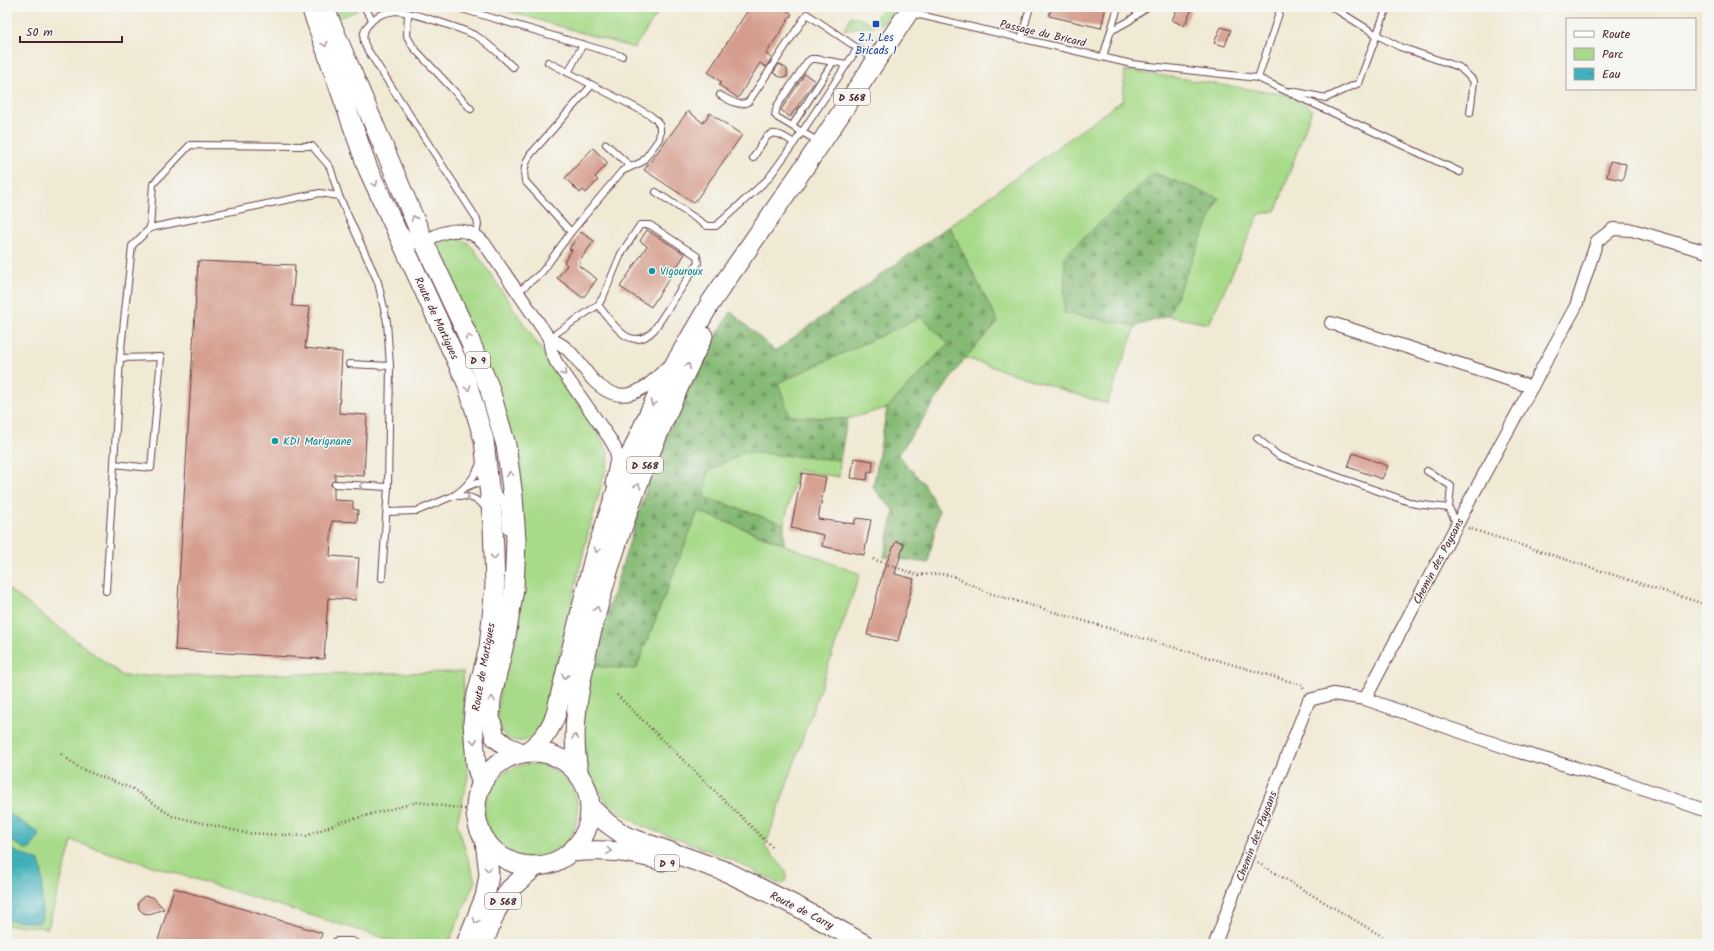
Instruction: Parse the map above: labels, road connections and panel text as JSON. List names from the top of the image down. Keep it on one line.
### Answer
{"streets":{"main road":["D 568","Route de Martigues","D 9","Route de Carry"],"street":["Chemin des Paysans"],"lane":["Passage du Bricard"]},"crossings":[["Passage du Bricard","D 568"],["D 568","Route de Martigues"],["D 568","Route de Carry"],["Route de Martigues","Route de Carry"]],"places":{"transit":["Z.I. Les Bricads 1"],"other":["Vigouroux","KDI Marignane"]},"legend":["Route","Parc","Eau"],"scale_bar":"50 m"}
